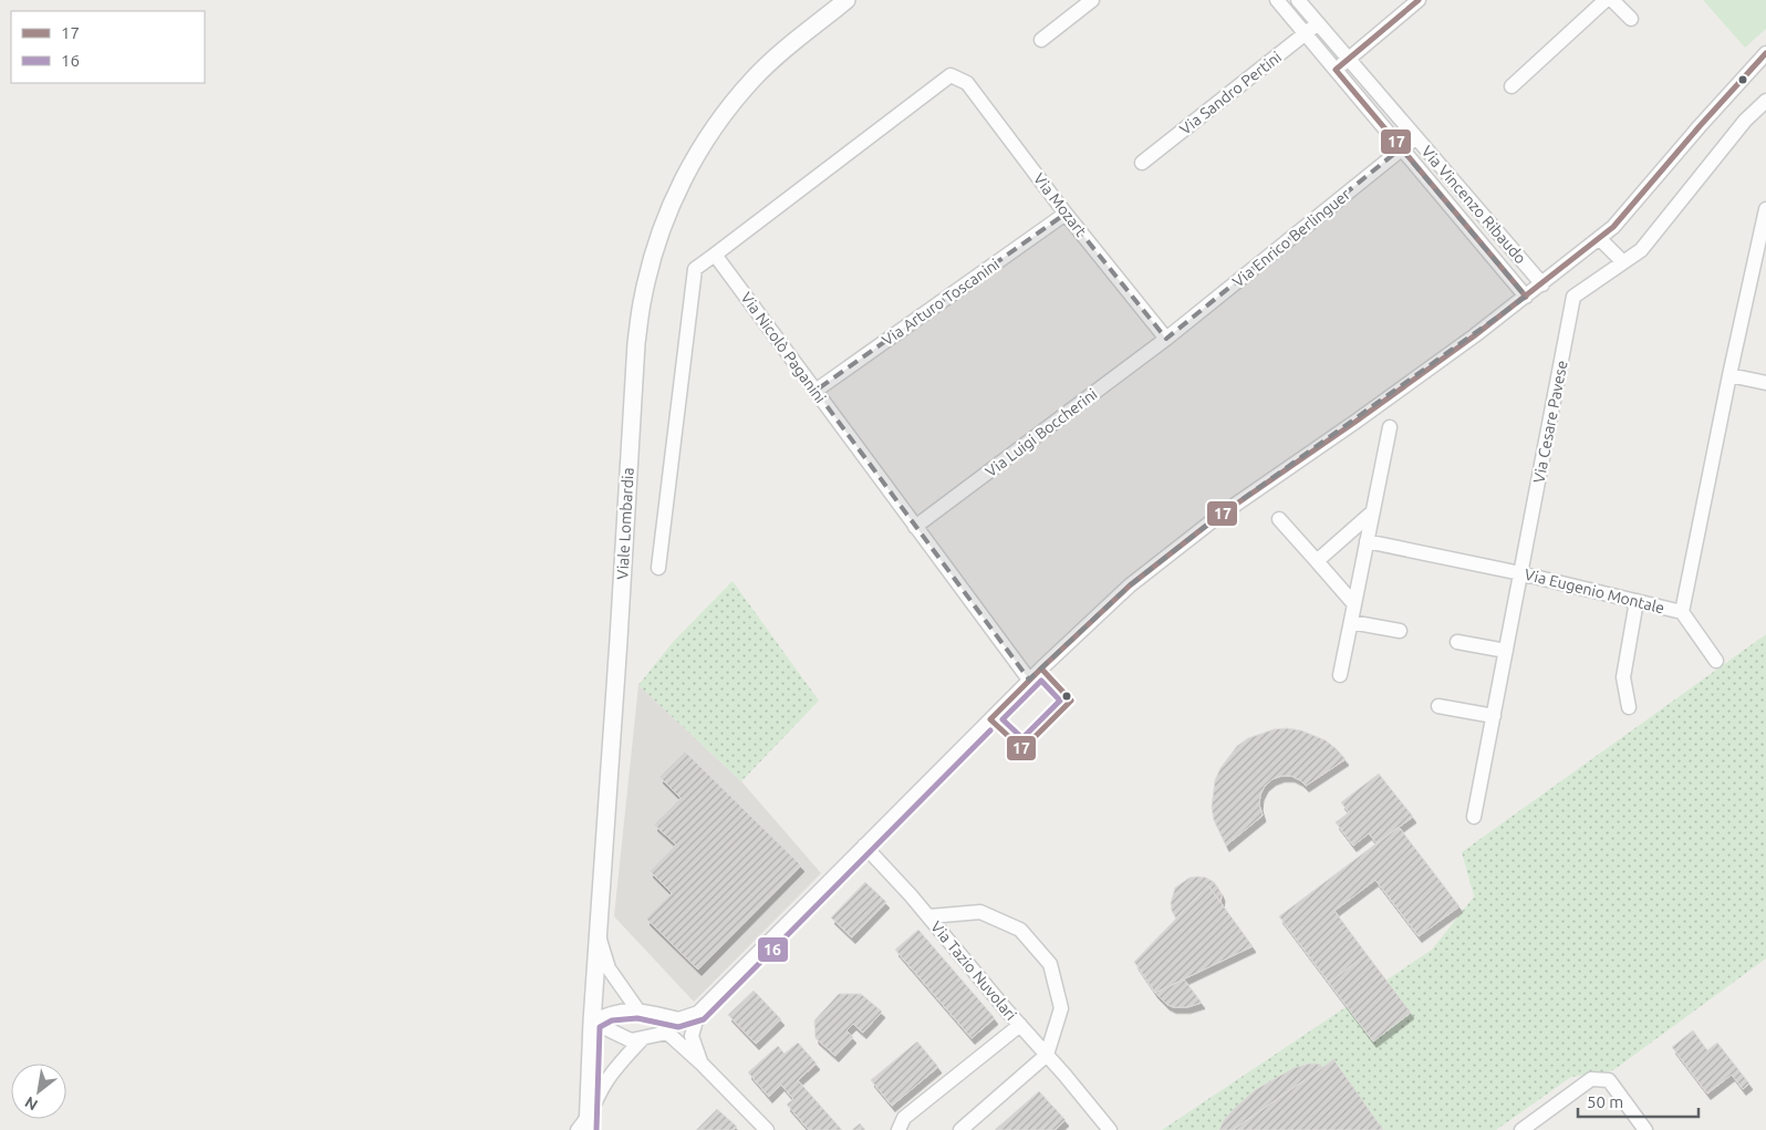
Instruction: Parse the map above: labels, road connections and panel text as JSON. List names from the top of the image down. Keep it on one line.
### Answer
{"streets":{"street":["Via Sandro Pertini","Via Mozart","Via Vincenzo Ribaudo","Via Enrico Berlinguer","Via Arturo Toscanini","Via Nicolò Paganini","Via Cesare Pavese","Via Luigi Boccherini","Viale Lombardia","Via Eugenio Montale","Via Tazio Nuvolari"]},"crossings":[["Via Sandro Pertini","Via Vincenzo Ribaudo"],["Via Mozart","Via Enrico Berlinguer"],["Via Mozart","Via Arturo Toscanini"],["Via Mozart","Via Nicolò Paganini"],["Via Mozart","Via Luigi Boccherini"],["Via Vincenzo Ribaudo","Via Enrico Berlinguer"],["Via Enrico Berlinguer","Via Luigi Boccherini"],["Via Arturo Toscanini","Via Nicolò Paganini"],["Via Nicolò Paganini","Via Luigi Boccherini"],["Via Cesare Pavese","Via Eugenio Montale"]],"lines":["transit line 17","transit line 16"],"legend":["17","16"],"scale_bar":"50 m","north":"bottom left"}
